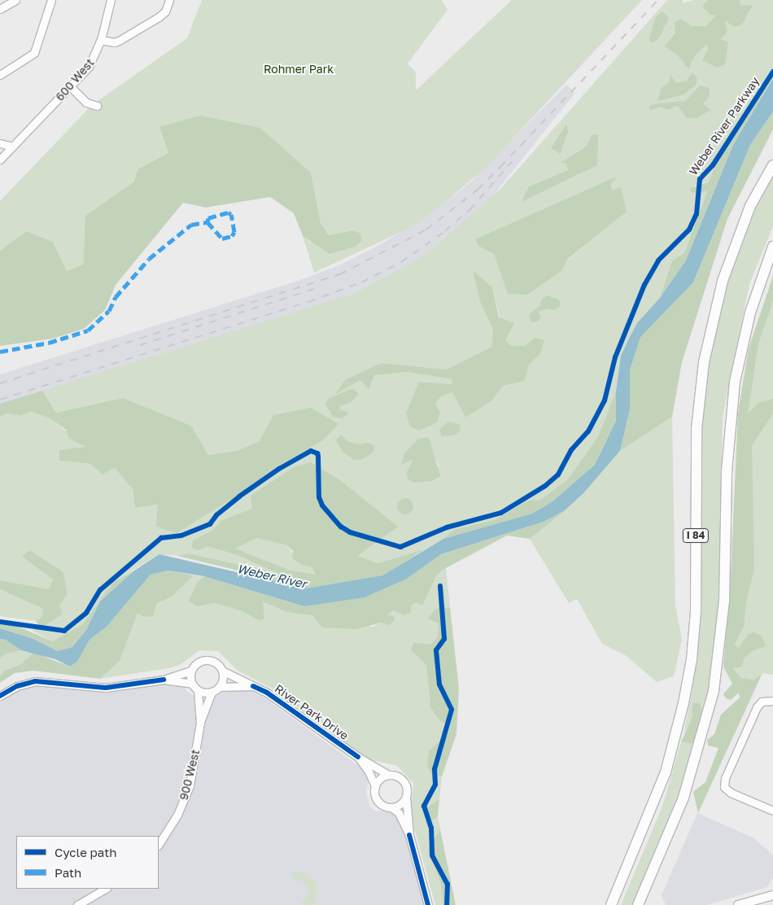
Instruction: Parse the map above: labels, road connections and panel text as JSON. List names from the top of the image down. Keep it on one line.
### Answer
{"streets":{"highway":["I 84"],"street":["600 West","River Park Drive","900 West"],"cycle path":["Weber River Parkway"]},"crossings":[["River Park Drive","900 West"]],"water":["Weber River"],"parks":["Rohmer Park"],"legend":["Cycle path","Path"]}
